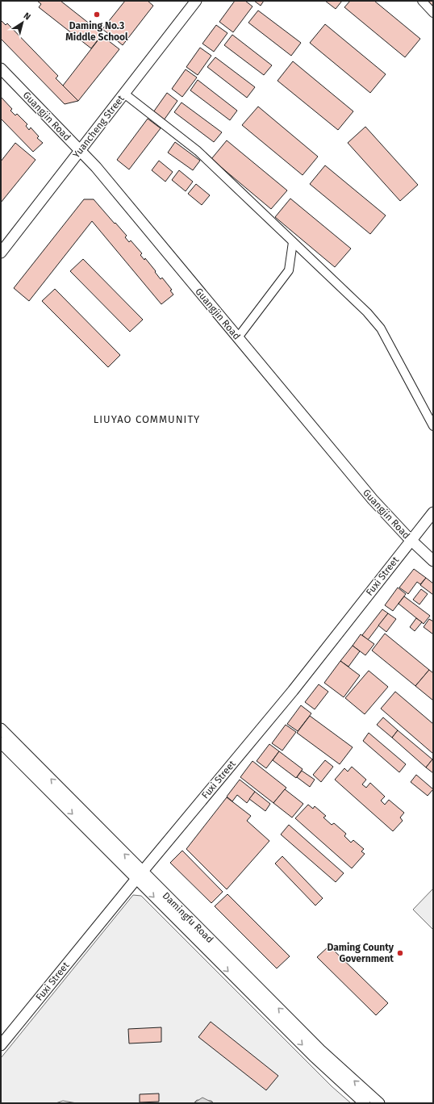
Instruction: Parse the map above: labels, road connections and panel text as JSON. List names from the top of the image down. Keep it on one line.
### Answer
{"streets":{"street":["Guangjin Road","Yuancheng Street","Fuxi Street","Damingfu Road"]},"crossings":[["Guangjin Road","Yuancheng Street"],["Guangjin Road","Fuxi Street"],["Fuxi Street","Damingfu Road"]],"districts":["LIUYAO COMMUNITY"],"places":["Daming No.3 Middle School","Daming County Government"],"north":"top right"}
